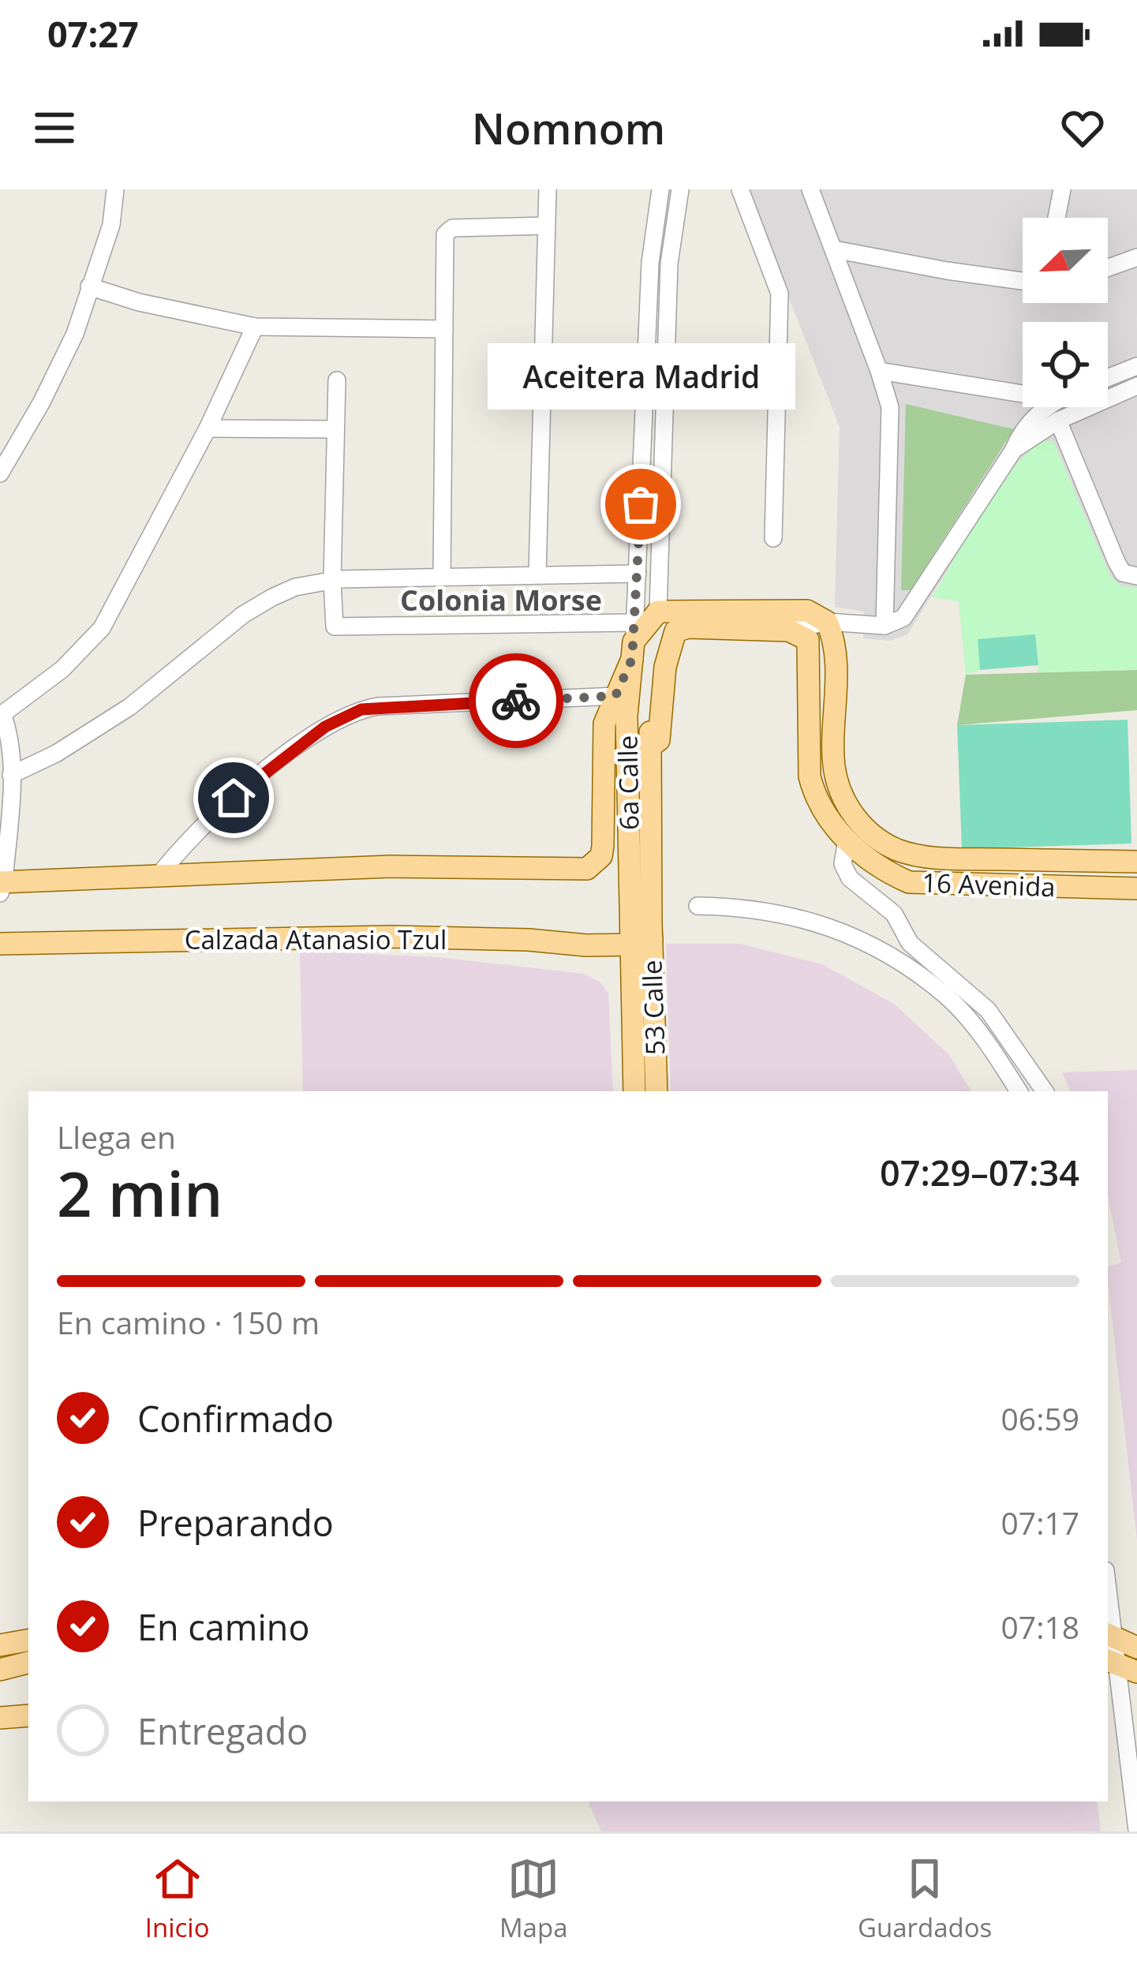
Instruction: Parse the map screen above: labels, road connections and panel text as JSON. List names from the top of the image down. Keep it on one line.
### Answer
{"streets":{"main road":["6a Calle","16 Avenida","Calzada Atanasio Tzul","53 Calle"]},"crossings":[["6a Calle","Calzada Atanasio Tzul"],["6a Calle","53 Calle"],["Calzada Atanasio Tzul","53 Calle"]],"districts":["Colonia Morse"],"places":["Aceitera Madrid"],"north":"bottom left","page":{"status":"07:27","header":"Nomnom","bubble":"Aceitera Madrid","heading":["2 min","Llega en","07:29–07:34"],"bar":"En camino · 150 m","list":[["Confirmado","06:59"],["Preparando","07:17"],["En camino","07:18"],"Entregado"],"tabs":["Inicio","Mapa","Guardados"]}}
